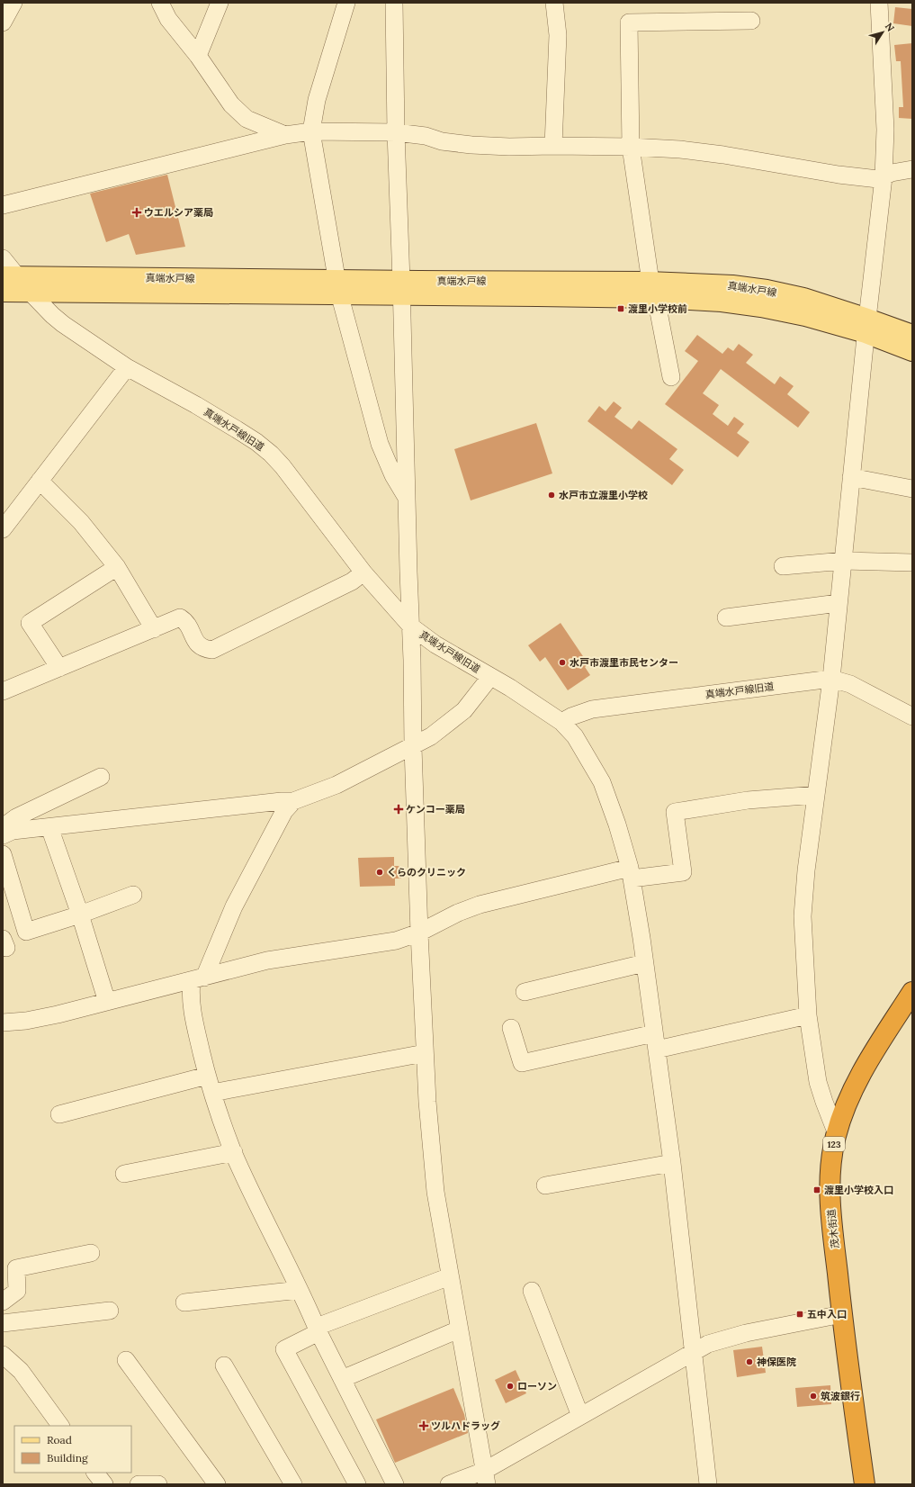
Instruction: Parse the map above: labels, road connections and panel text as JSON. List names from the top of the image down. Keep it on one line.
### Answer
{"streets":{"highway":["123","茂木街道"],"main road":["真端水戸線"],"street":["真端水戸線旧道"]},"crossings":[["真端水戸線","真端水戸線旧道"]],"places":{"health":["ウエルシア薬局","ケンコー薬局","ツルハドラッグ"],"transit":["渡里小学校前","渡里小学校入口","五中入口"],"other":["水戸市立渡里小学校","水戸市渡里市民センター","くらのクリニック","神保医院","ローソン","筑波銀行"]},"legend":["Road","Building"],"north":"top right"}
